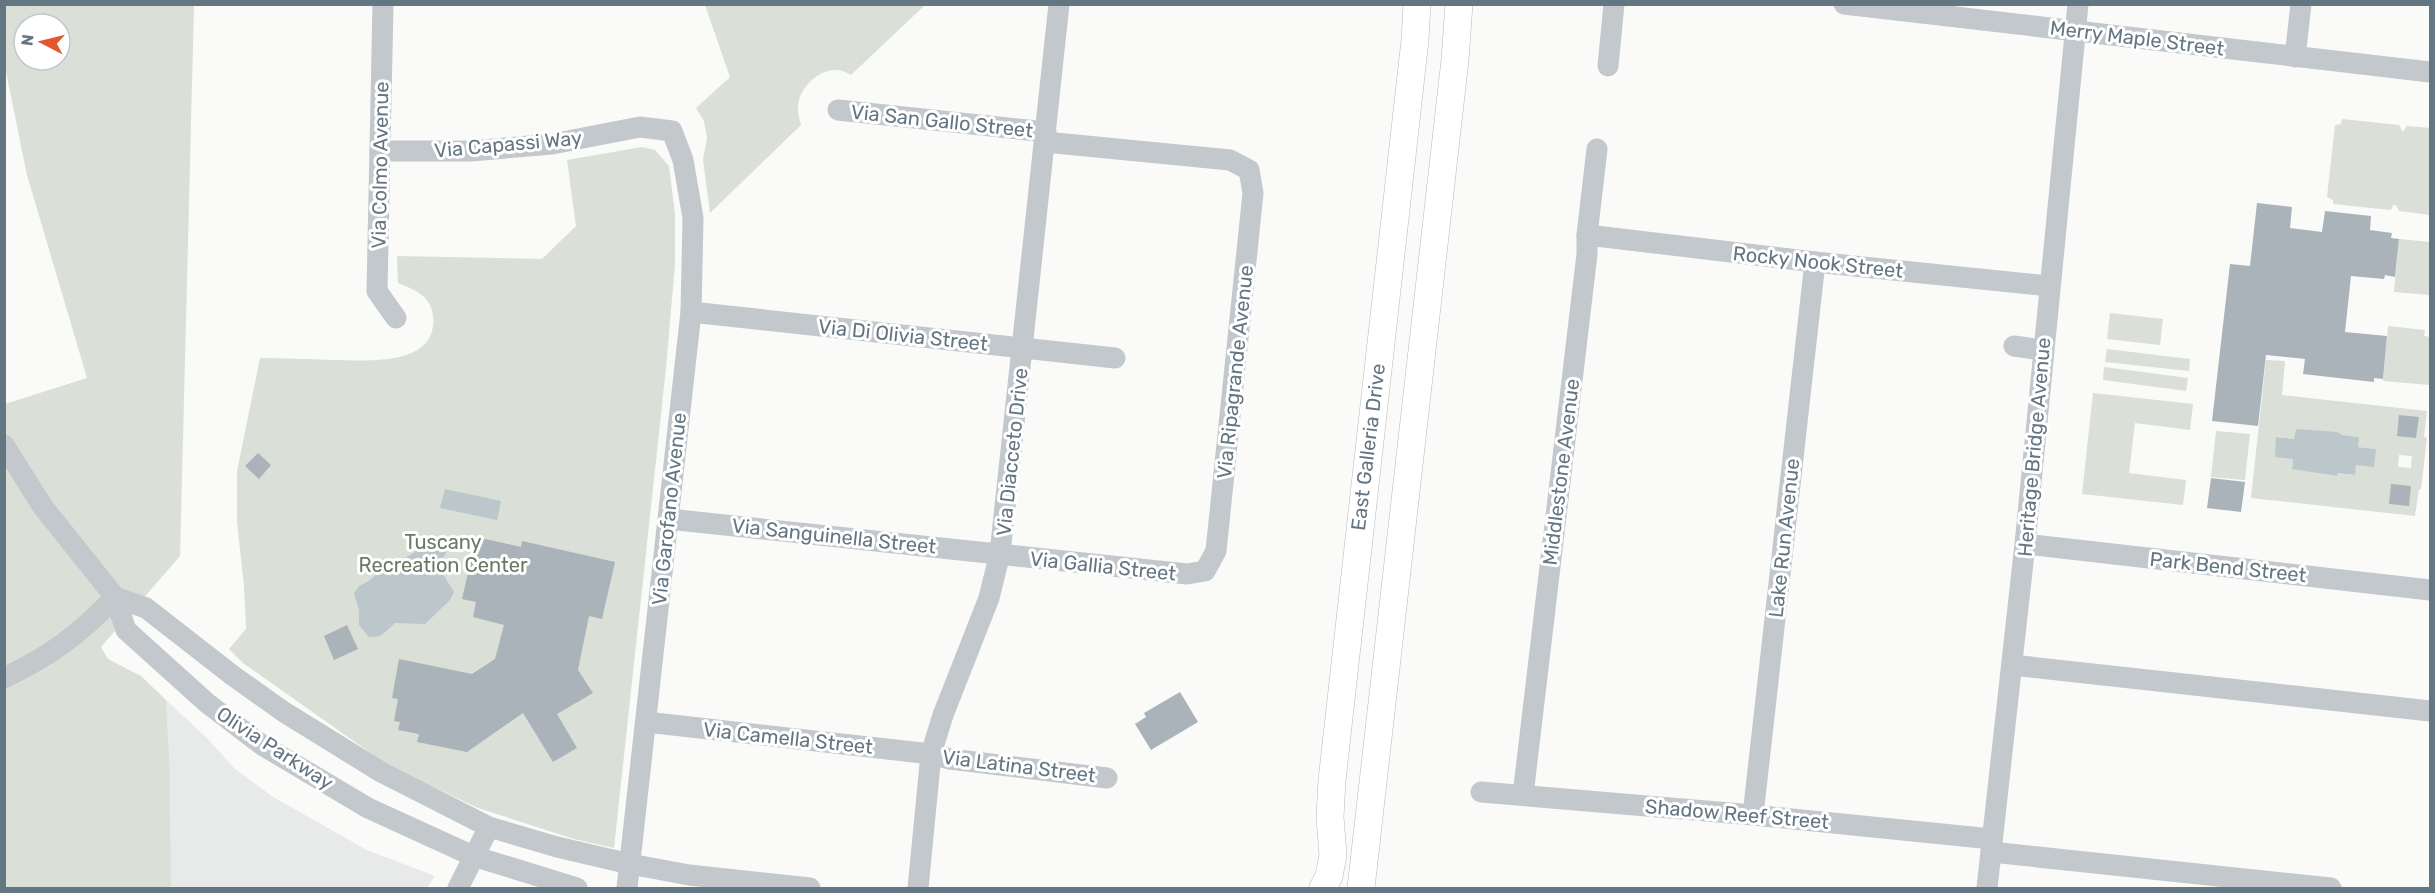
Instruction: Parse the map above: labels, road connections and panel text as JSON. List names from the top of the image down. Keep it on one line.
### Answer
{"streets":{"main road":["East Galleria Drive"],"street":["Merry Maple Street","Via San Gallo Street","Via Capassi Way","Via Colmo Avenue","Rocky Nook Street","Via Di Olivia Street","Via Ripagrande Avenue","Heritage Bridge Avenue","Via Diacceto Drive","Middlestone Avenue","Via Garofano Avenue","Via Sanguinella Street","Lake Run Avenue","Via Gallia Street","Park Bend Street","Via Camella Street","Olivia Parkway","Via Latina Street","Shadow Reef Street"]},"crossings":[["Merry Maple Street","Heritage Bridge Avenue"],["Via San Gallo Street","Via Ripagrande Avenue"],["Via San Gallo Street","Via Diacceto Drive"],["Via Capassi Way","Via Colmo Avenue"],["Via Capassi Way","Via Garofano Avenue"],["Rocky Nook Street","Heritage Bridge Avenue"],["Rocky Nook Street","Middlestone Avenue"],["Rocky Nook Street","Lake Run Avenue"],["Via Di Olivia Street","Via Diacceto Drive"],["Via Di Olivia Street","Via Garofano Avenue"],["Via Ripagrande Avenue","Via Gallia Street"],["Heritage Bridge Avenue","Park Bend Street"],["Heritage Bridge Avenue","Shadow Reef Street"],["Via Diacceto Drive","Via Sanguinella Street"],["Via Diacceto Drive","Via Gallia Street"],["Via Diacceto Drive","Via Camella Street"],["Via Diacceto Drive","Via Latina Street"],["Middlestone Avenue","Shadow Reef Street"],["Via Garofano Avenue","Via Sanguinella Street"],["Via Garofano Avenue","Via Camella Street"],["Via Garofano Avenue","Olivia Parkway"],["Via Sanguinella Street","Via Gallia Street"],["Lake Run Avenue","Shadow Reef Street"],["Via Camella Street","Via Latina Street"]],"parks":["Tuscany Recreation Center"],"north":"left"}
